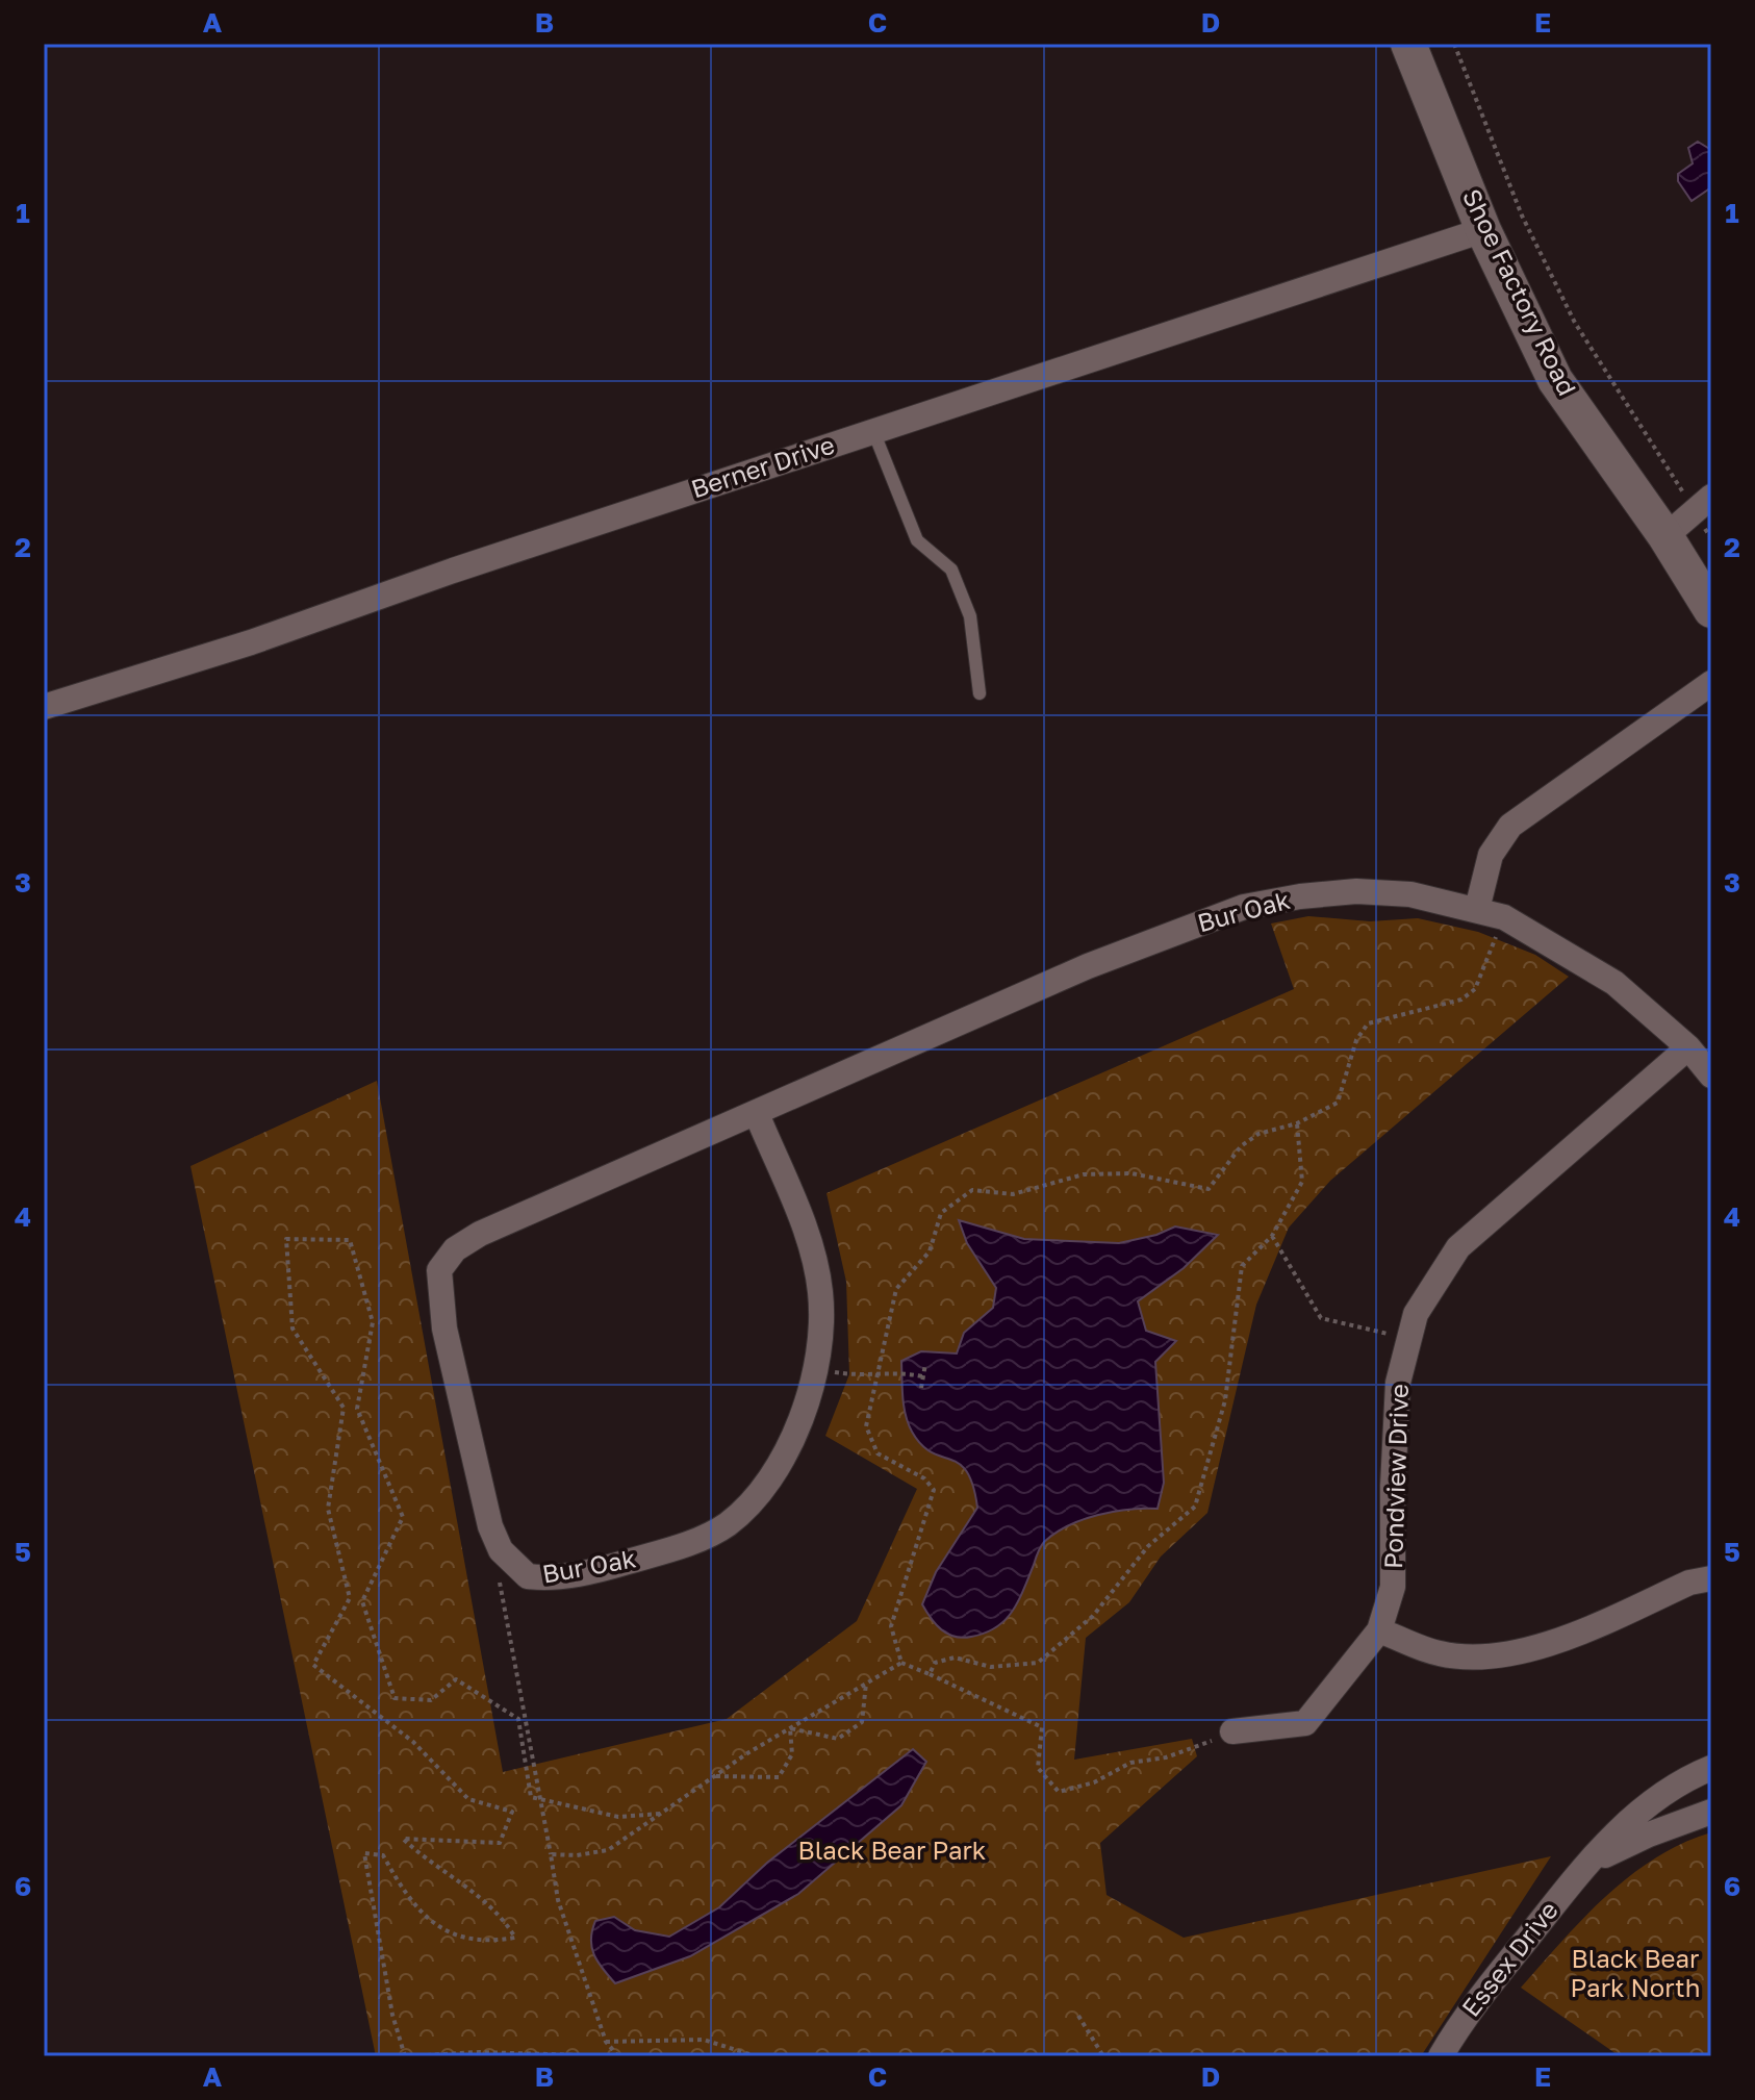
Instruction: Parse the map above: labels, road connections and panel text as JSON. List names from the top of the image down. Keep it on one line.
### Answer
{"streets":{"street":["Shoe Factory Road","Berner Drive","Bur Oak","Pondview Drive","Essex Drive"]},"crossings":[["Shoe Factory Road","Berner Drive"],["Bur Oak","Pondview Drive"]],"parks":["Black Bear Park","Black Bear Park North"],"grid":{"columns":["A","B","C","D","E"],"rows":["1","2","3","4","5","6"]}}
